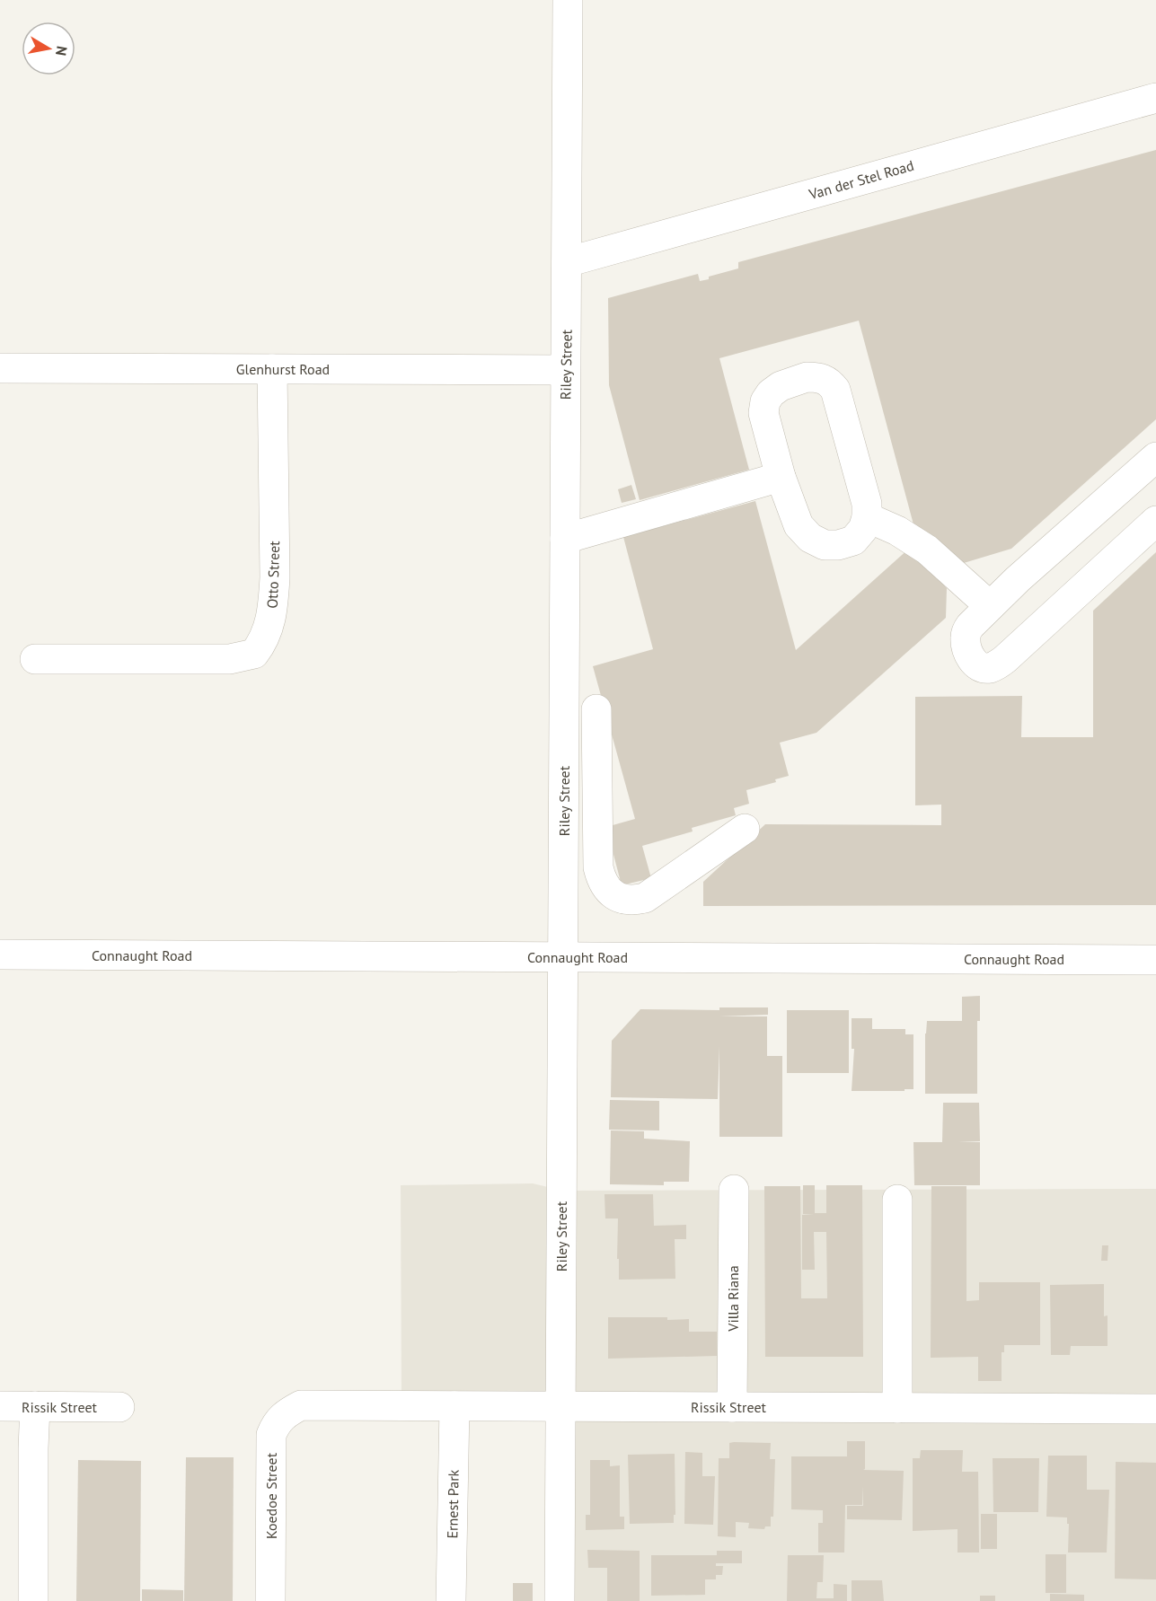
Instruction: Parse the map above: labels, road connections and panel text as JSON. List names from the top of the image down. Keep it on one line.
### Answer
{"streets":{"street":["Van der Stel Road","Riley Street","Glenhurst Road","Otto Street","Connaught Road","Villa Riana","Rissik Street","Koedoe Street","Ernest Park"]},"crossings":[["Van der Stel Road","Riley Street"],["Riley Street","Glenhurst Road"],["Riley Street","Connaught Road"],["Riley Street","Rissik Street"],["Glenhurst Road","Otto Street"],["Villa Riana","Rissik Street"],["Rissik Street","Koedoe Street"],["Rissik Street","Ernest Park"]],"north":"right"}
